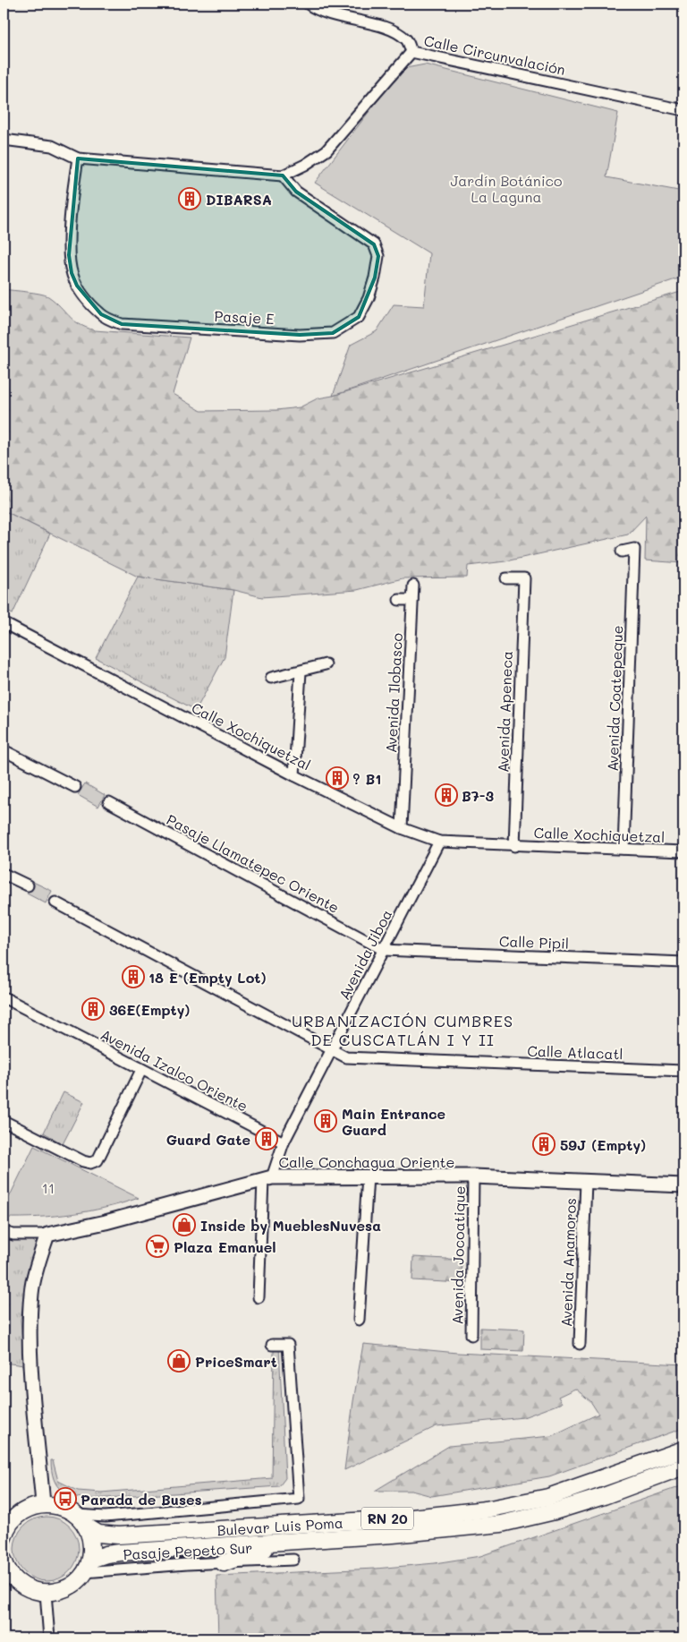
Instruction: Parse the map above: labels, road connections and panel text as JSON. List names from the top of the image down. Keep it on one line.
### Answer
{"streets":{"highway":["RN 20","Bulevar Luis Poma"],"main road":["Calle Conchagua Oriente"],"street":["Calle Circunvalación","Pasaje E","Avenida Ilobasco","Avenida Coatepeque","Avenida Apeneca","Calle Xochiquetzal","Pasaje Llamatepec Oriente","Calle Pipil","Avenida Jiboa","Calle Atlacatl","Avenida Izalco Oriente","Avenida Jocoatique","Avenida Anamoros","Pasaje Pepeto Sur"]},"crossings":[["Calle Circunvalación","Pasaje E"],["Avenida Ilobasco","Calle Xochiquetzal"],["Avenida Coatepeque","Calle Xochiquetzal"],["Avenida Apeneca","Calle Xochiquetzal"],["Calle Xochiquetzal","Avenida Jiboa"],["Pasaje Llamatepec Oriente","Calle Pipil"],["Pasaje Llamatepec Oriente","Avenida Jiboa"],["Calle Pipil","Avenida Jiboa"],["Avenida Jiboa","Calle Atlacatl"],["Avenida Jiboa","Avenida Izalco Oriente"],["Avenida Jiboa","Calle Conchagua Oriente"],["Calle Conchagua Oriente","Avenida Jocoatique"],["Calle Conchagua Oriente","Avenida Anamoros"],["RN 20","Bulevar Luis Poma"],["RN 20","Pasaje Pepeto Sur"],["Bulevar Luis Poma","Pasaje Pepeto Sur"]],"districts":["URBANIZACIÓN CUMBRES DE CUSCATLÁN I Y II"],"parks":["Jardín Botánico La Laguna","11"],"places":{"building":["DIBARSA","? B1","B7-3","18 E (Empty Lot)","36E(Empty)","Main Entrance Guard","Guard Gate","59J (Empty)"],"shop":["Inside by MueblesNuvesa","PriceSmart"],"supermarket":["Plaza Emanuel"],"bus stop":["Parada de Buses"]}}
